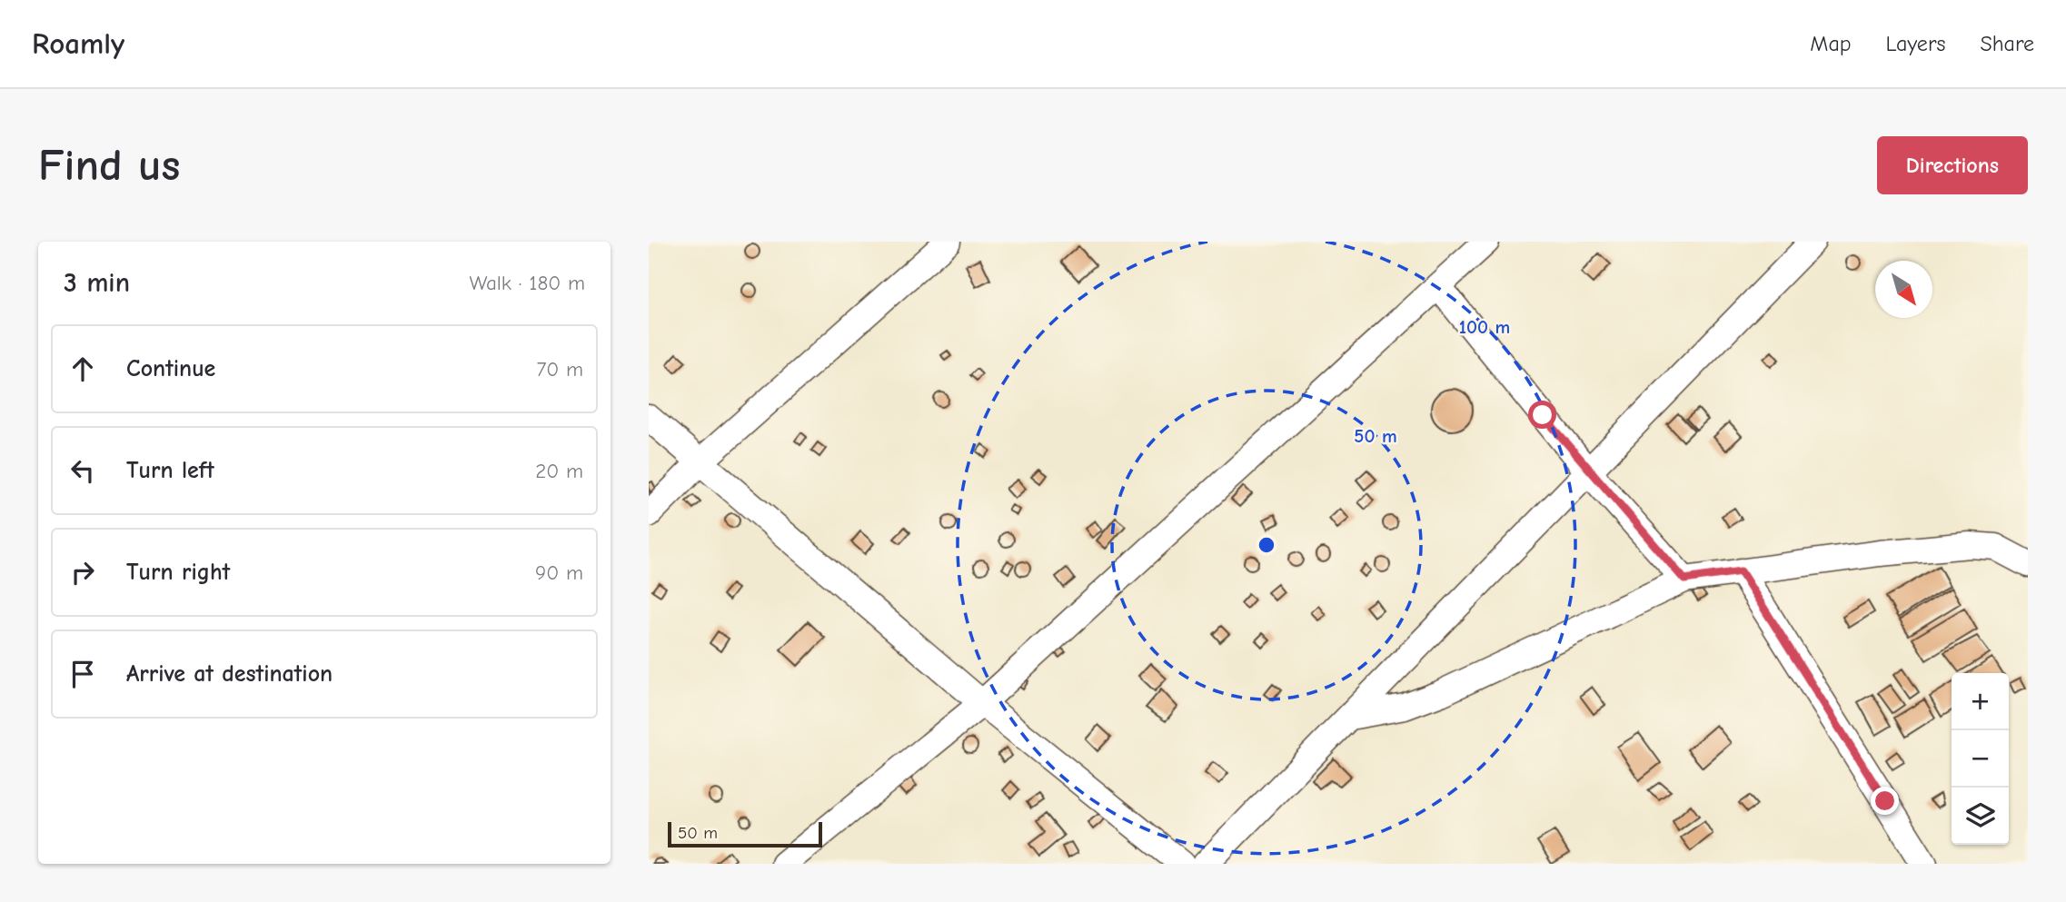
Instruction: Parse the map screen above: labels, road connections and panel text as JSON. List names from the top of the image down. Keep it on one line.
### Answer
{"scale_bar":"50 m","north":"bottom right","page":{"header":"Roamly","nav":["Map","Layers","Share"],"buttons":"Directions","title":"Find us","heading":["3 min","Walk · 180 m"],"list":[["Continue","70 m"],["Turn left","20 m"],["Turn right","90 m"],"Arrive at destination"],"map_buttons":["+","−"],"scale":"50 m"},"rings":["100 m","50 m"]}
